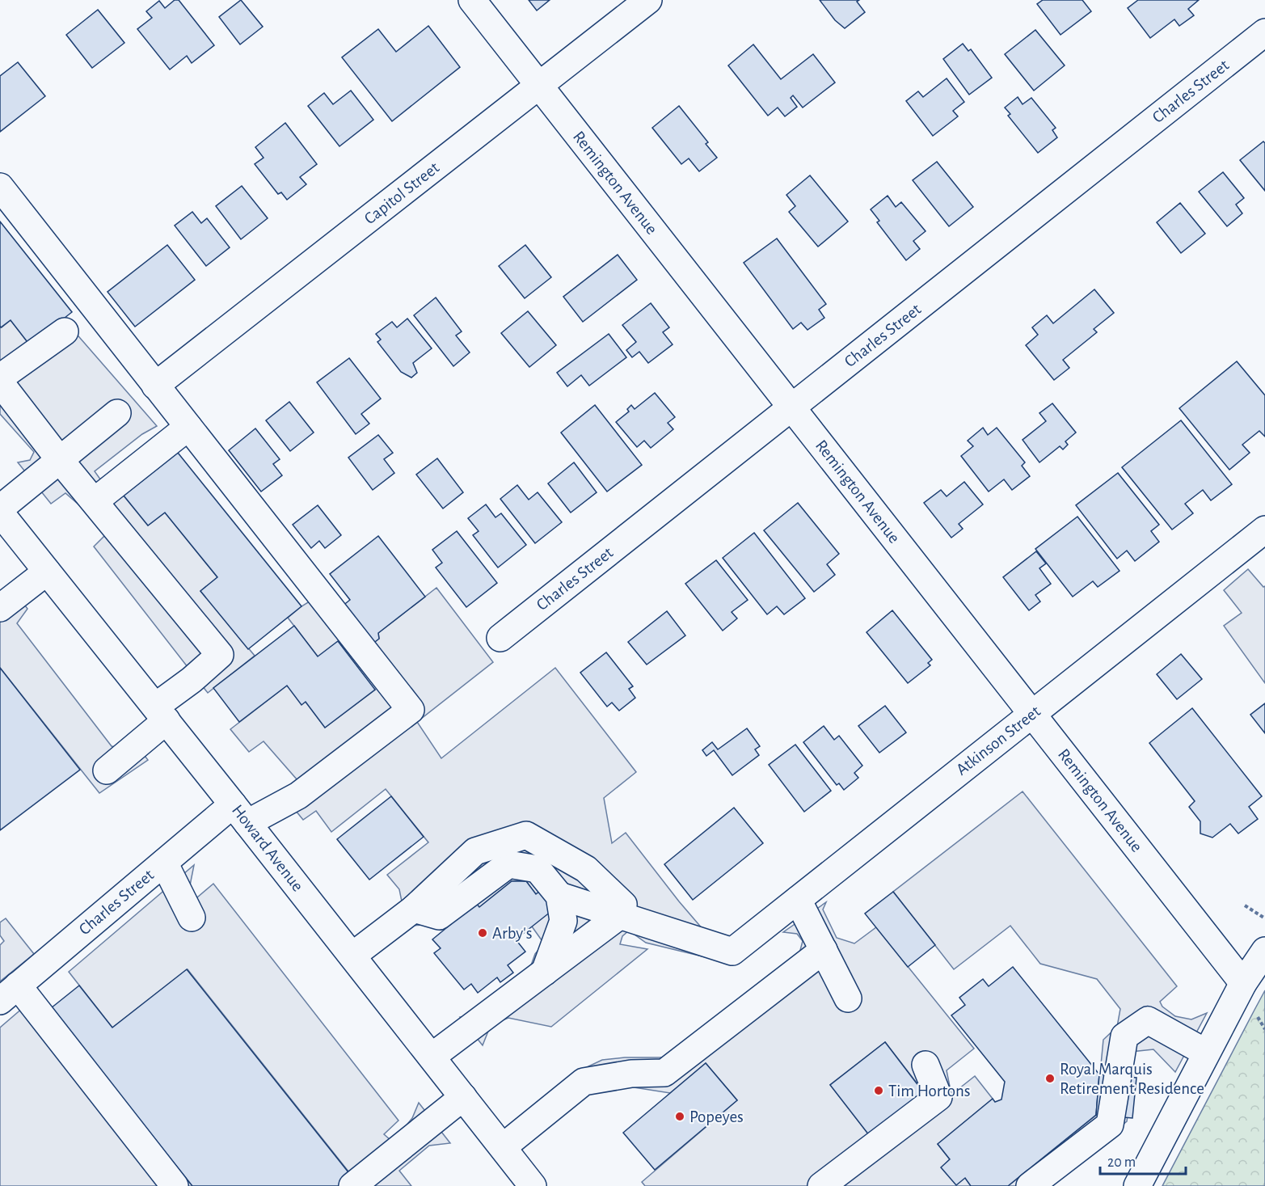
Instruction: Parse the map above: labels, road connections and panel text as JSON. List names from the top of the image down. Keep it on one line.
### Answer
{"streets":{"street":["Charles Street","Remington Avenue","Capitol Street","Atkinson Street","Howard Avenue"]},"crossings":[["Charles Street","Remington Avenue"],["Charles Street","Howard Avenue"],["Remington Avenue","Capitol Street"],["Remington Avenue","Atkinson Street"]],"places":["Arby's","Royal Marquis Retirement Residence","Tim Hortons","Popeyes"],"scale_bar":"20 m"}
